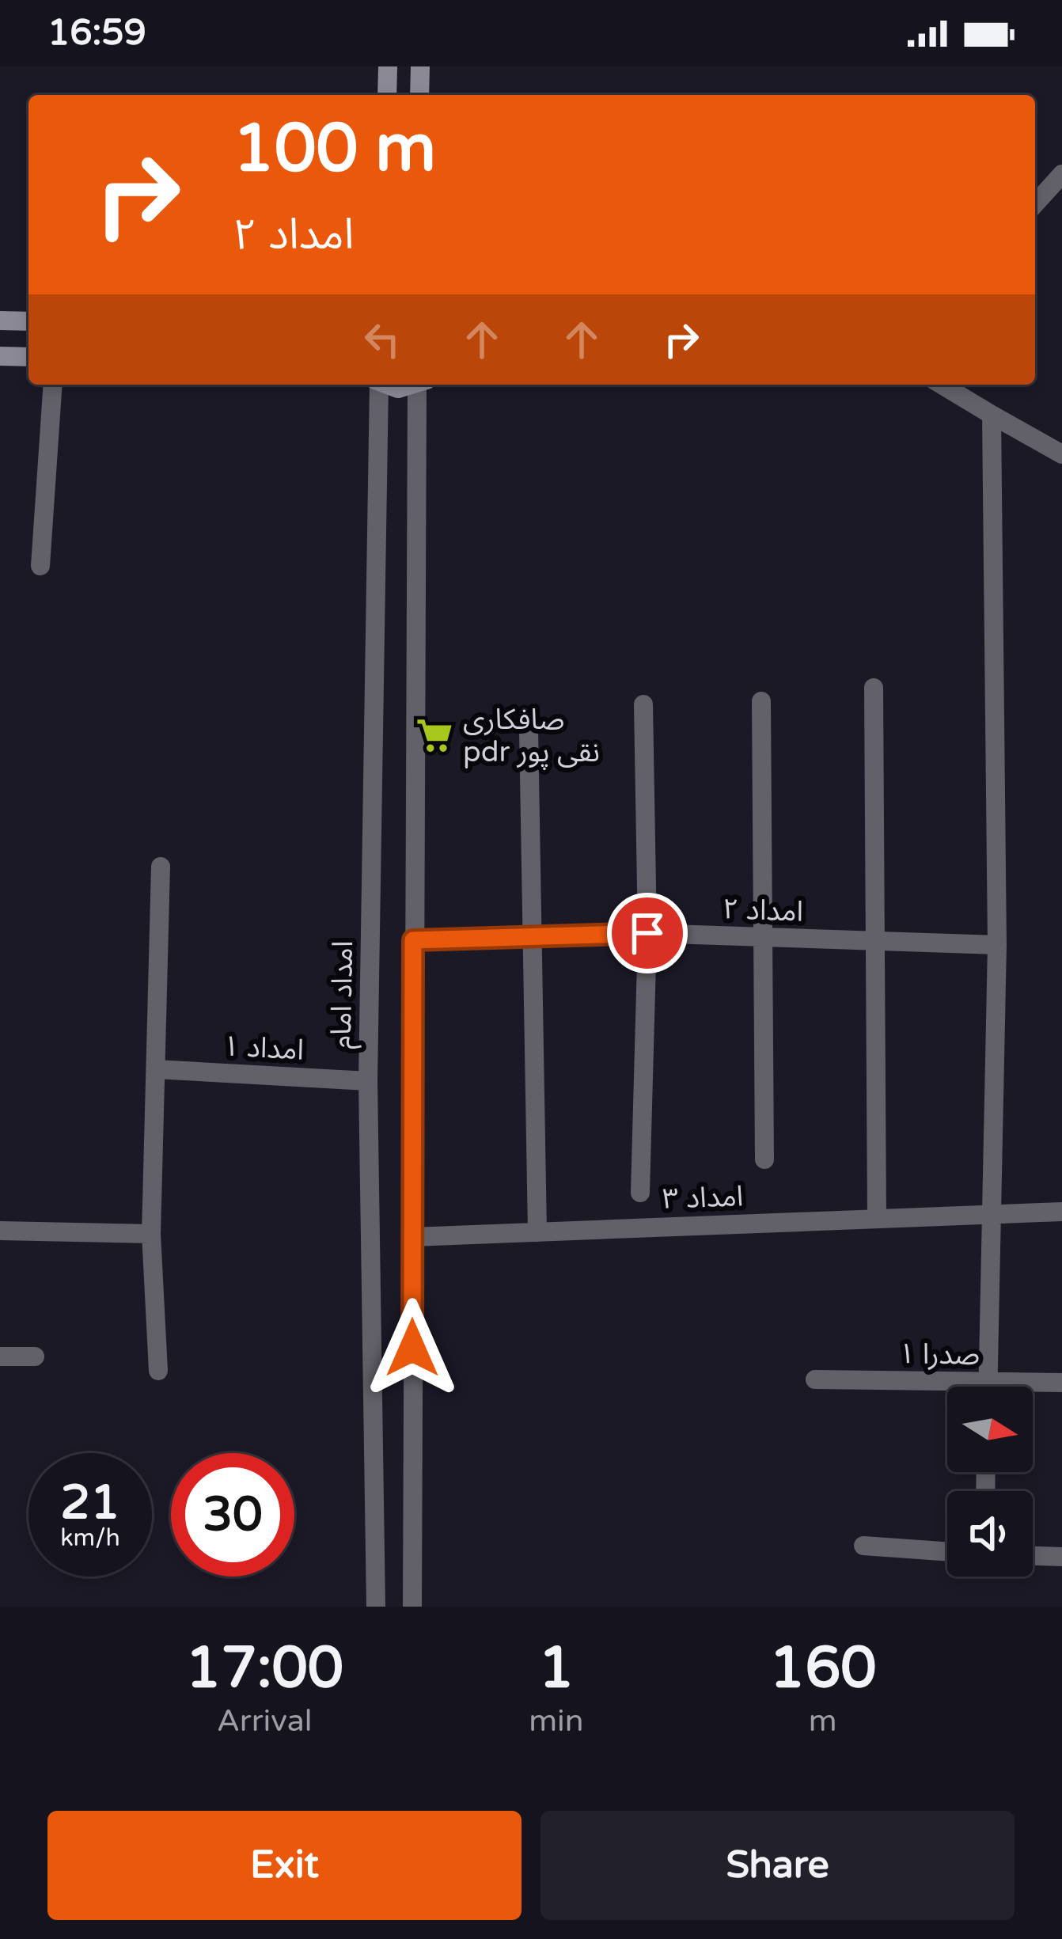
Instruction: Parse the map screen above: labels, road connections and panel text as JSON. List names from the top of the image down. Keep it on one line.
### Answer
{"streets":{"street":["امداد ۲","امداد امام","امداد ۱","امداد ۳","صدرا ۱"]},"crossings":[["امداد امام","امداد ۱"]],"places":{"supermarket":["صافکاری pdr نقی پور"]},"north":"right","page":{"status":"16:59","turn":["100 m","امداد ۲"],"speed":"21 km/h","limit":"30","eta":["17:00","Arrival","1","min","160","m"],"buttons":["Exit","Share"]}}
